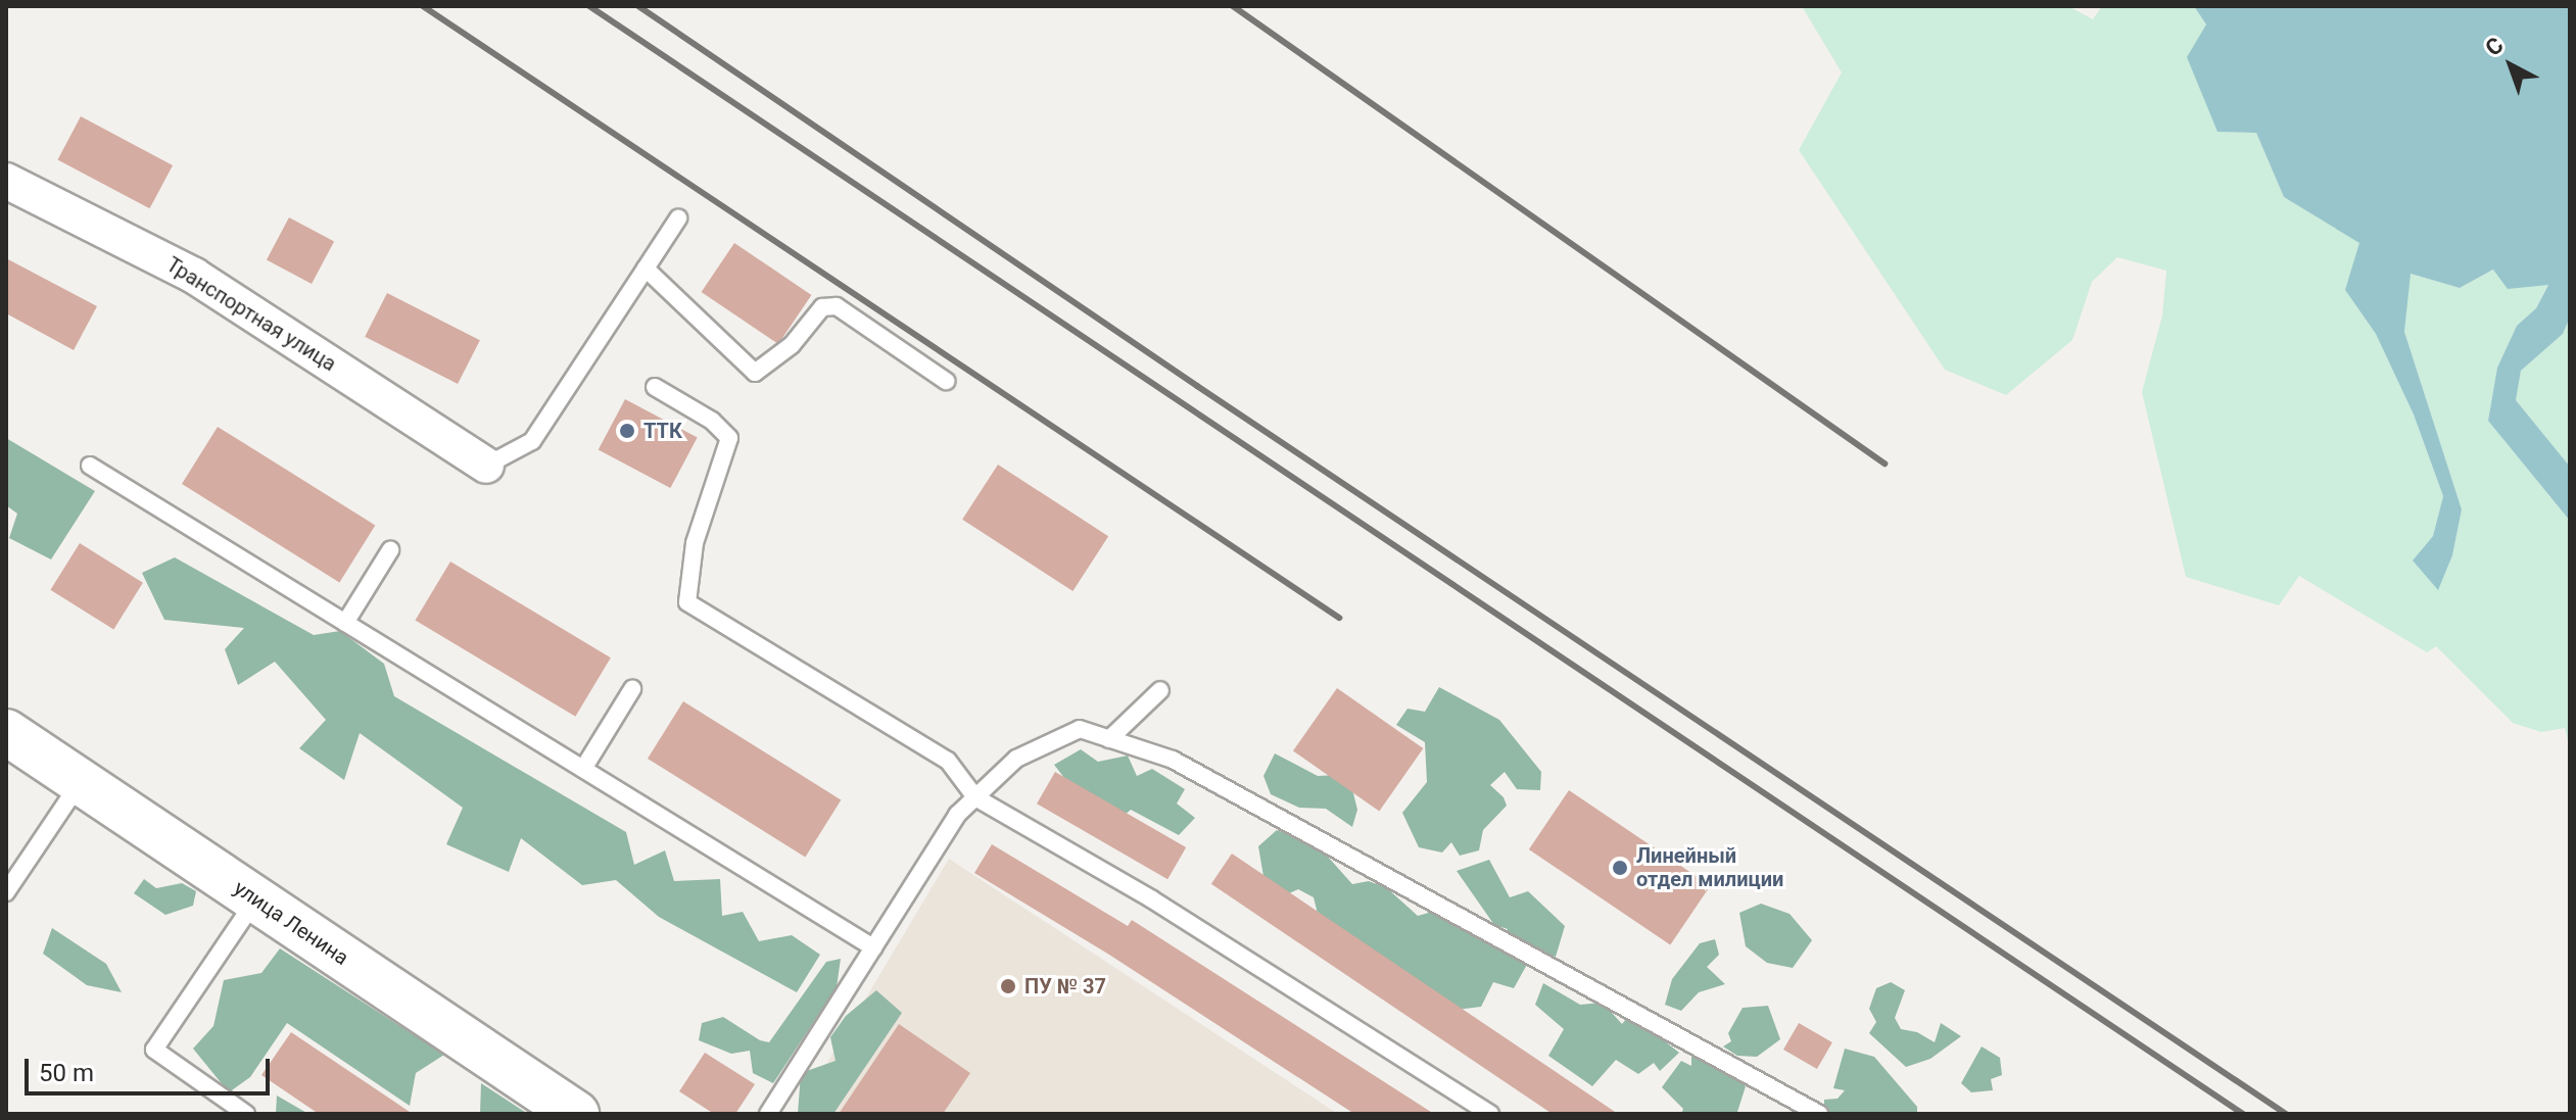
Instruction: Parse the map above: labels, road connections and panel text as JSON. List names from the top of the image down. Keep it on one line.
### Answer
{"streets":{"main road":["улица Ленина"],"street":["Транспортная улица"]},"places":["ТТК","Линейный отдел милиции","ПУ № 37"],"scale_bar":"50 m","north":"top left"}
